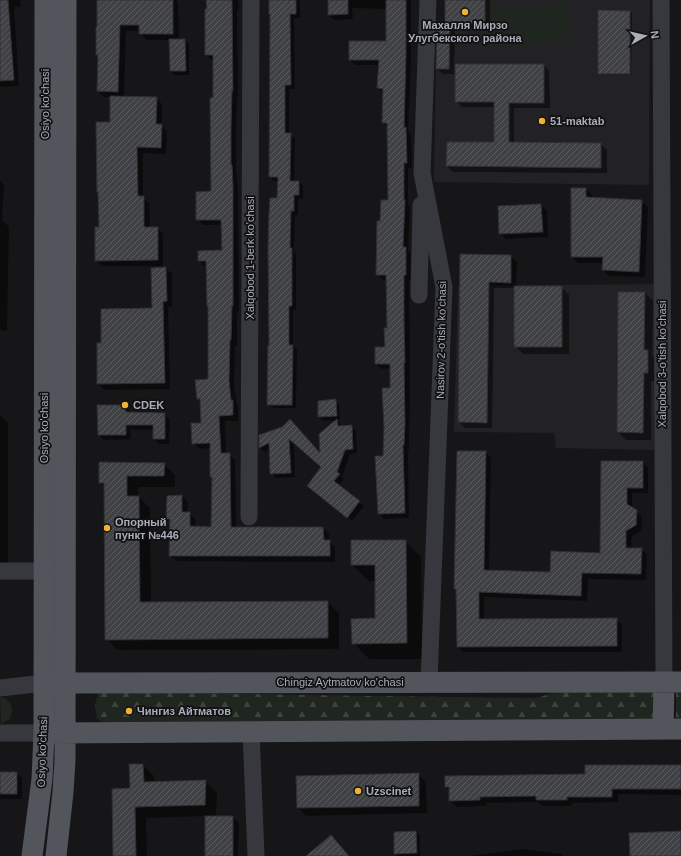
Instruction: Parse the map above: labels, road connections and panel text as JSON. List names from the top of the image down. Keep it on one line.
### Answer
{"streets":{"main road":["Osiyo ko'chasi","Xalqobod 3-o'tish ko'chasi","Chingiz Aytmatov ko'chasi"],"street":["Xalqobod 1-berk ko'chasi","Nasirov 2-o'tish ko'chasi"]},"crossings":[["Osiyo ko'chasi","Chingiz Aytmatov ko'chasi"],["Nasirov 2-o'tish ko'chasi","Chingiz Aytmatov ko'chasi"],["Xalqobod 3-o'tish ko'chasi","Chingiz Aytmatov ko'chasi"]],"places":["Махалля Мирзо Улугбекского района","51-maktab","CDEK","Опорный пункт №446","Чингиз Айтматов","Uzscinet"],"north":"right"}
